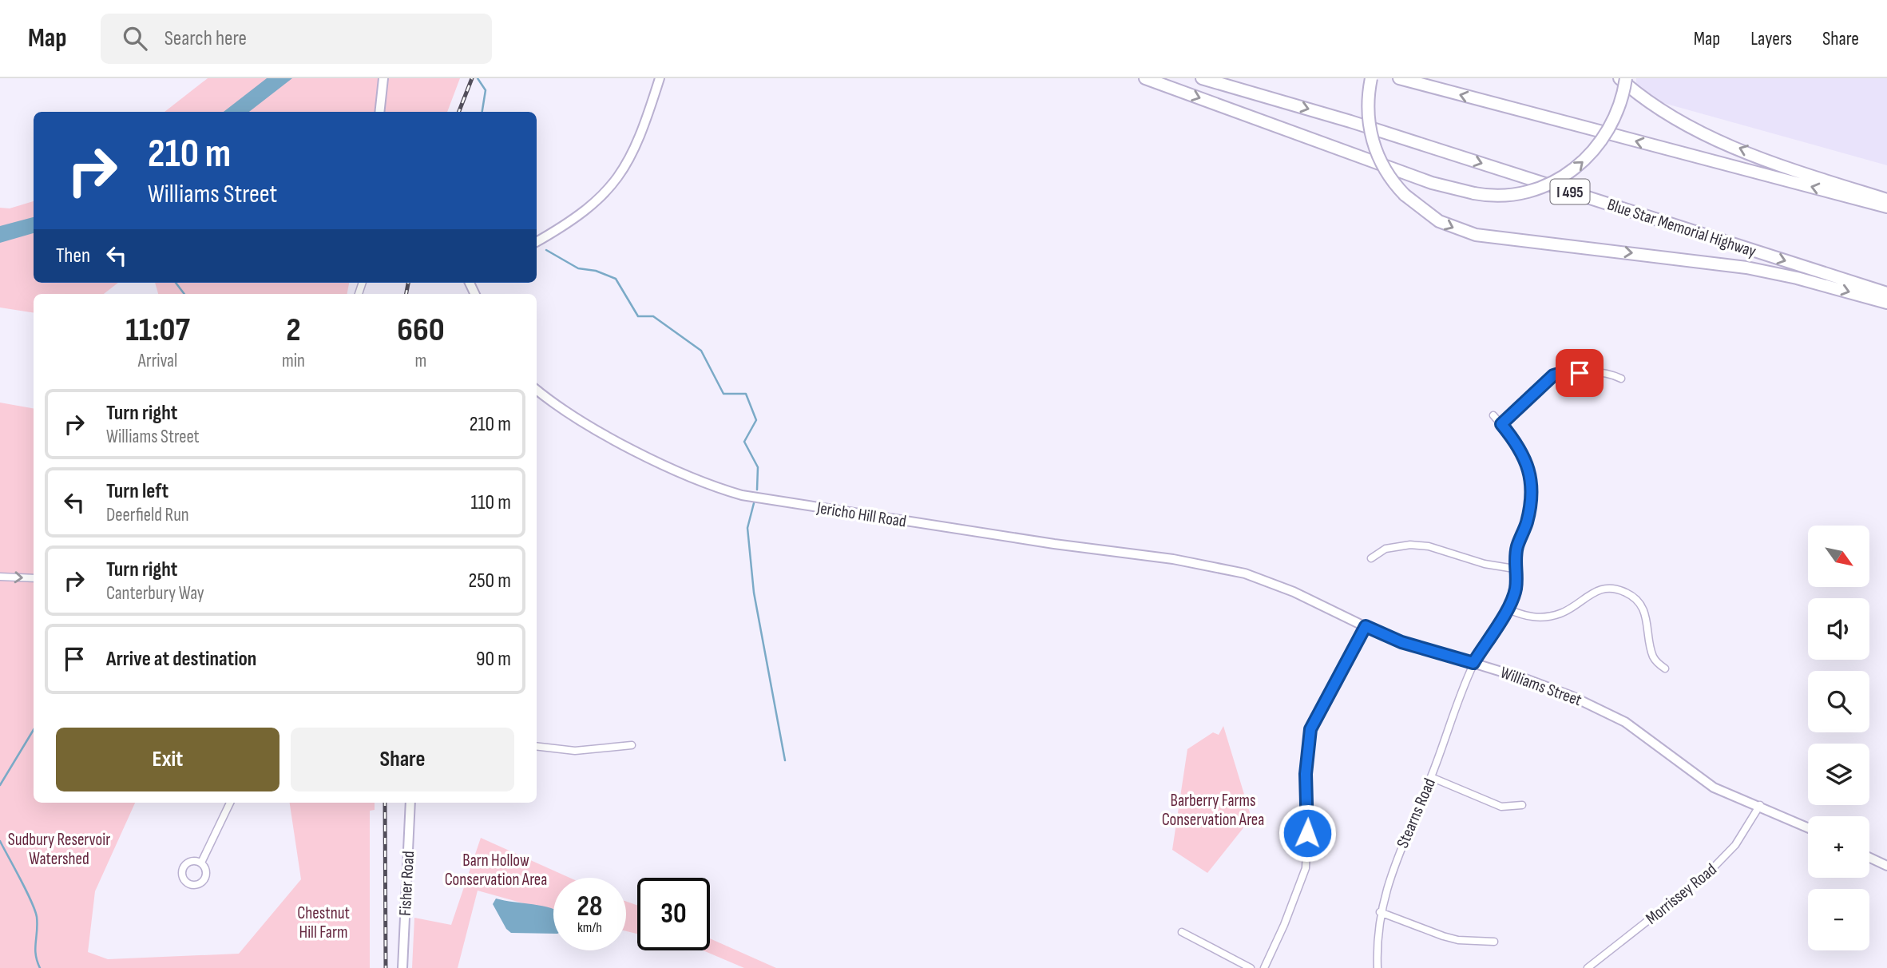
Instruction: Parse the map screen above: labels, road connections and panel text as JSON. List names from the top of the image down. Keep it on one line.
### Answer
{"streets":{"highway":["I 495","Blue Star Memorial Highway"],"street":["Jericho Hill Road","Williams Street","Stearns Road","Fisher Road","Morrissey Road"]},"crossings":[["Jericho Hill Road","Williams Street"],["Williams Street","Stearns Road"],["Williams Street","Morrissey Road"]],"parks":["Barberry Farms Conservation Area","Sudbury Reservoir Watershed","Barn Hollow Conservation Area","Chestnut Hill Farm"],"north":"bottom right","page":{"header":"Map","search":"Search here","nav":["Map","Layers","Share"],"turn":["210 m","Williams Street"],"then":"Then","eta":["11:07","Arrival","2","min","660","m"],"list":[{"name":"Turn right","note":"Williams Street","value":"210 m"},{"name":"Turn left","note":"Deerfield Run","value":"110 m"},{"name":"Turn right","note":"Canterbury Way","value":"250 m"},{"name":"Arrive at destination","value":"90 m"}],"map_buttons":["+","−"],"buttons":["Exit","Share"],"speed":"28 km/h","limit":"30"}}
